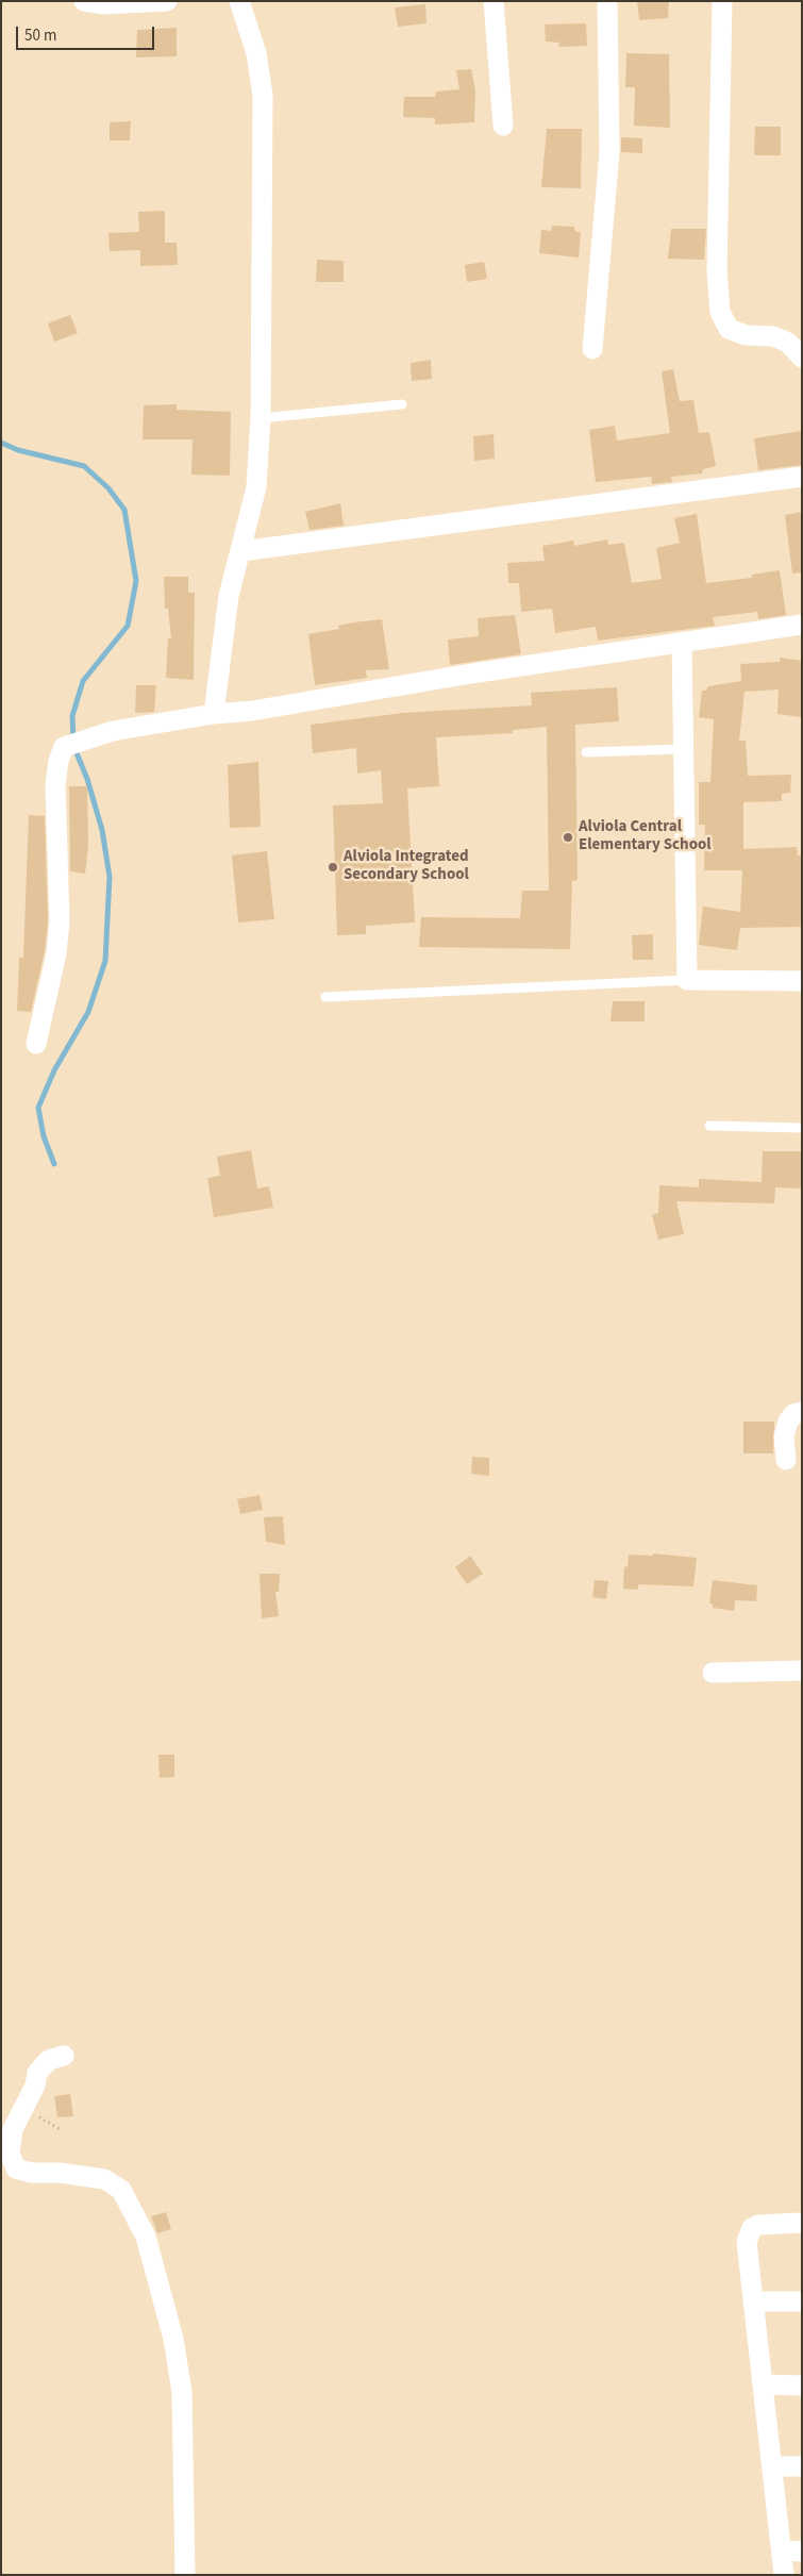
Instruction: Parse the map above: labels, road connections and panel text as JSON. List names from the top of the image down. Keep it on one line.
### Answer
{"places":["Alviola Central Elementary School","Alviola Integrated Secondary School"],"scale_bar":"50 m"}
